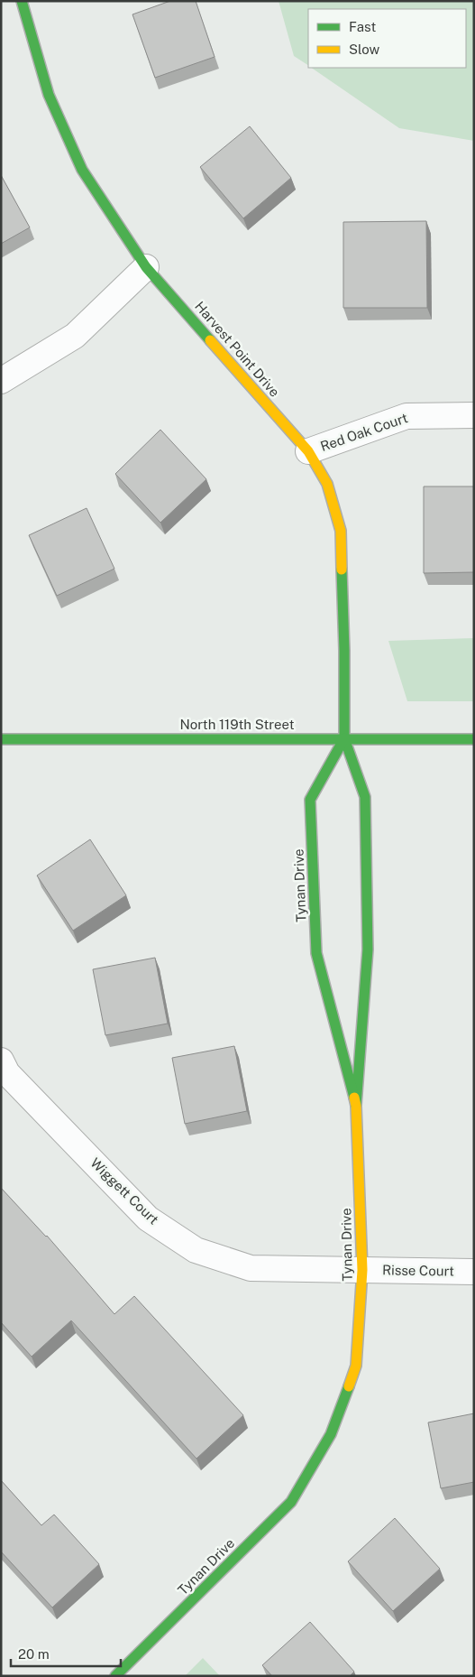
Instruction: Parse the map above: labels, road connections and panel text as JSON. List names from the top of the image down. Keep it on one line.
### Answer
{"streets":{"street":["Harvest Point Drive","Red Oak Court","North 119th Street","Tynan Drive","Wiggett Court","Risse Court"]},"crossings":[["Harvest Point Drive","Red Oak Court"],["Harvest Point Drive","North 119th Street"],["Harvest Point Drive","Tynan Drive"],["North 119th Street","Tynan Drive"],["Tynan Drive","Wiggett Court"],["Tynan Drive","Risse Court"],["Wiggett Court","Risse Court"]],"legend":["Fast","Slow"],"scale_bar":"20 m"}
